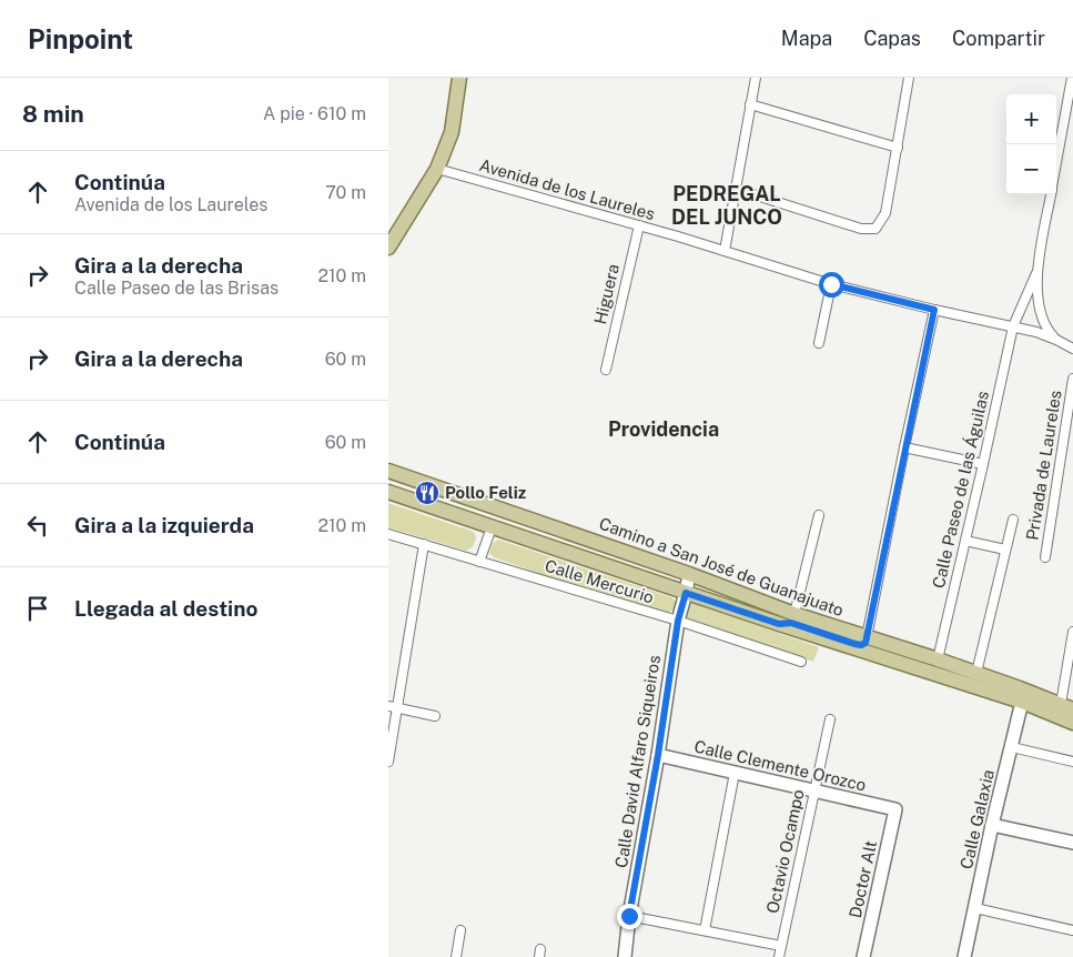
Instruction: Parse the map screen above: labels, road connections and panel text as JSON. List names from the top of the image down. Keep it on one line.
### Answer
{"streets":{"main road":["Camino a San José de Guanajuato"],"street":["Avenida de los Laureles","Higuera","Privada de Laureles","Calle Paseo de las Águilas","Calle Mercurio","Calle David Alfaro Siqueiros","Calle Clemente Orozco","Calle Galaxia","Octavio Ocampo","Doctor Alt"]},"crossings":[["Avenida de los Laureles","Higuera"],["Avenida de los Laureles","Calle Paseo de las Águilas"],["Calle Paseo de las Águilas","Camino a San José de Guanajuato"],["Camino a San José de Guanajuato","Calle David Alfaro Siqueiros"],["Camino a San José de Guanajuato","Calle Galaxia"],["Calle Mercurio","Calle David Alfaro Siqueiros"],["Calle David Alfaro Siqueiros","Calle Clemente Orozco"],["Calle Clemente Orozco","Octavio Ocampo"],["Calle Clemente Orozco","Doctor Alt"]],"districts":["PEDREGAL DEL JUNCO","Providencia"],"places":{"restaurant":["Pollo Feliz"]},"page":{"header":"Pinpoint","nav":["Mapa","Capas","Compartir"],"heading":["8 min","A pie · 610 m"],"map_buttons":["+","−"],"list":[["Continúa","Avenida de los Laureles","70 m"],["Gira a la derecha","Calle Paseo de las Brisas","210 m"],["Gira a la derecha","60 m"],["Continúa","60 m"],["Gira a la izquierda","210 m"],"Llegada al destino"]}}
